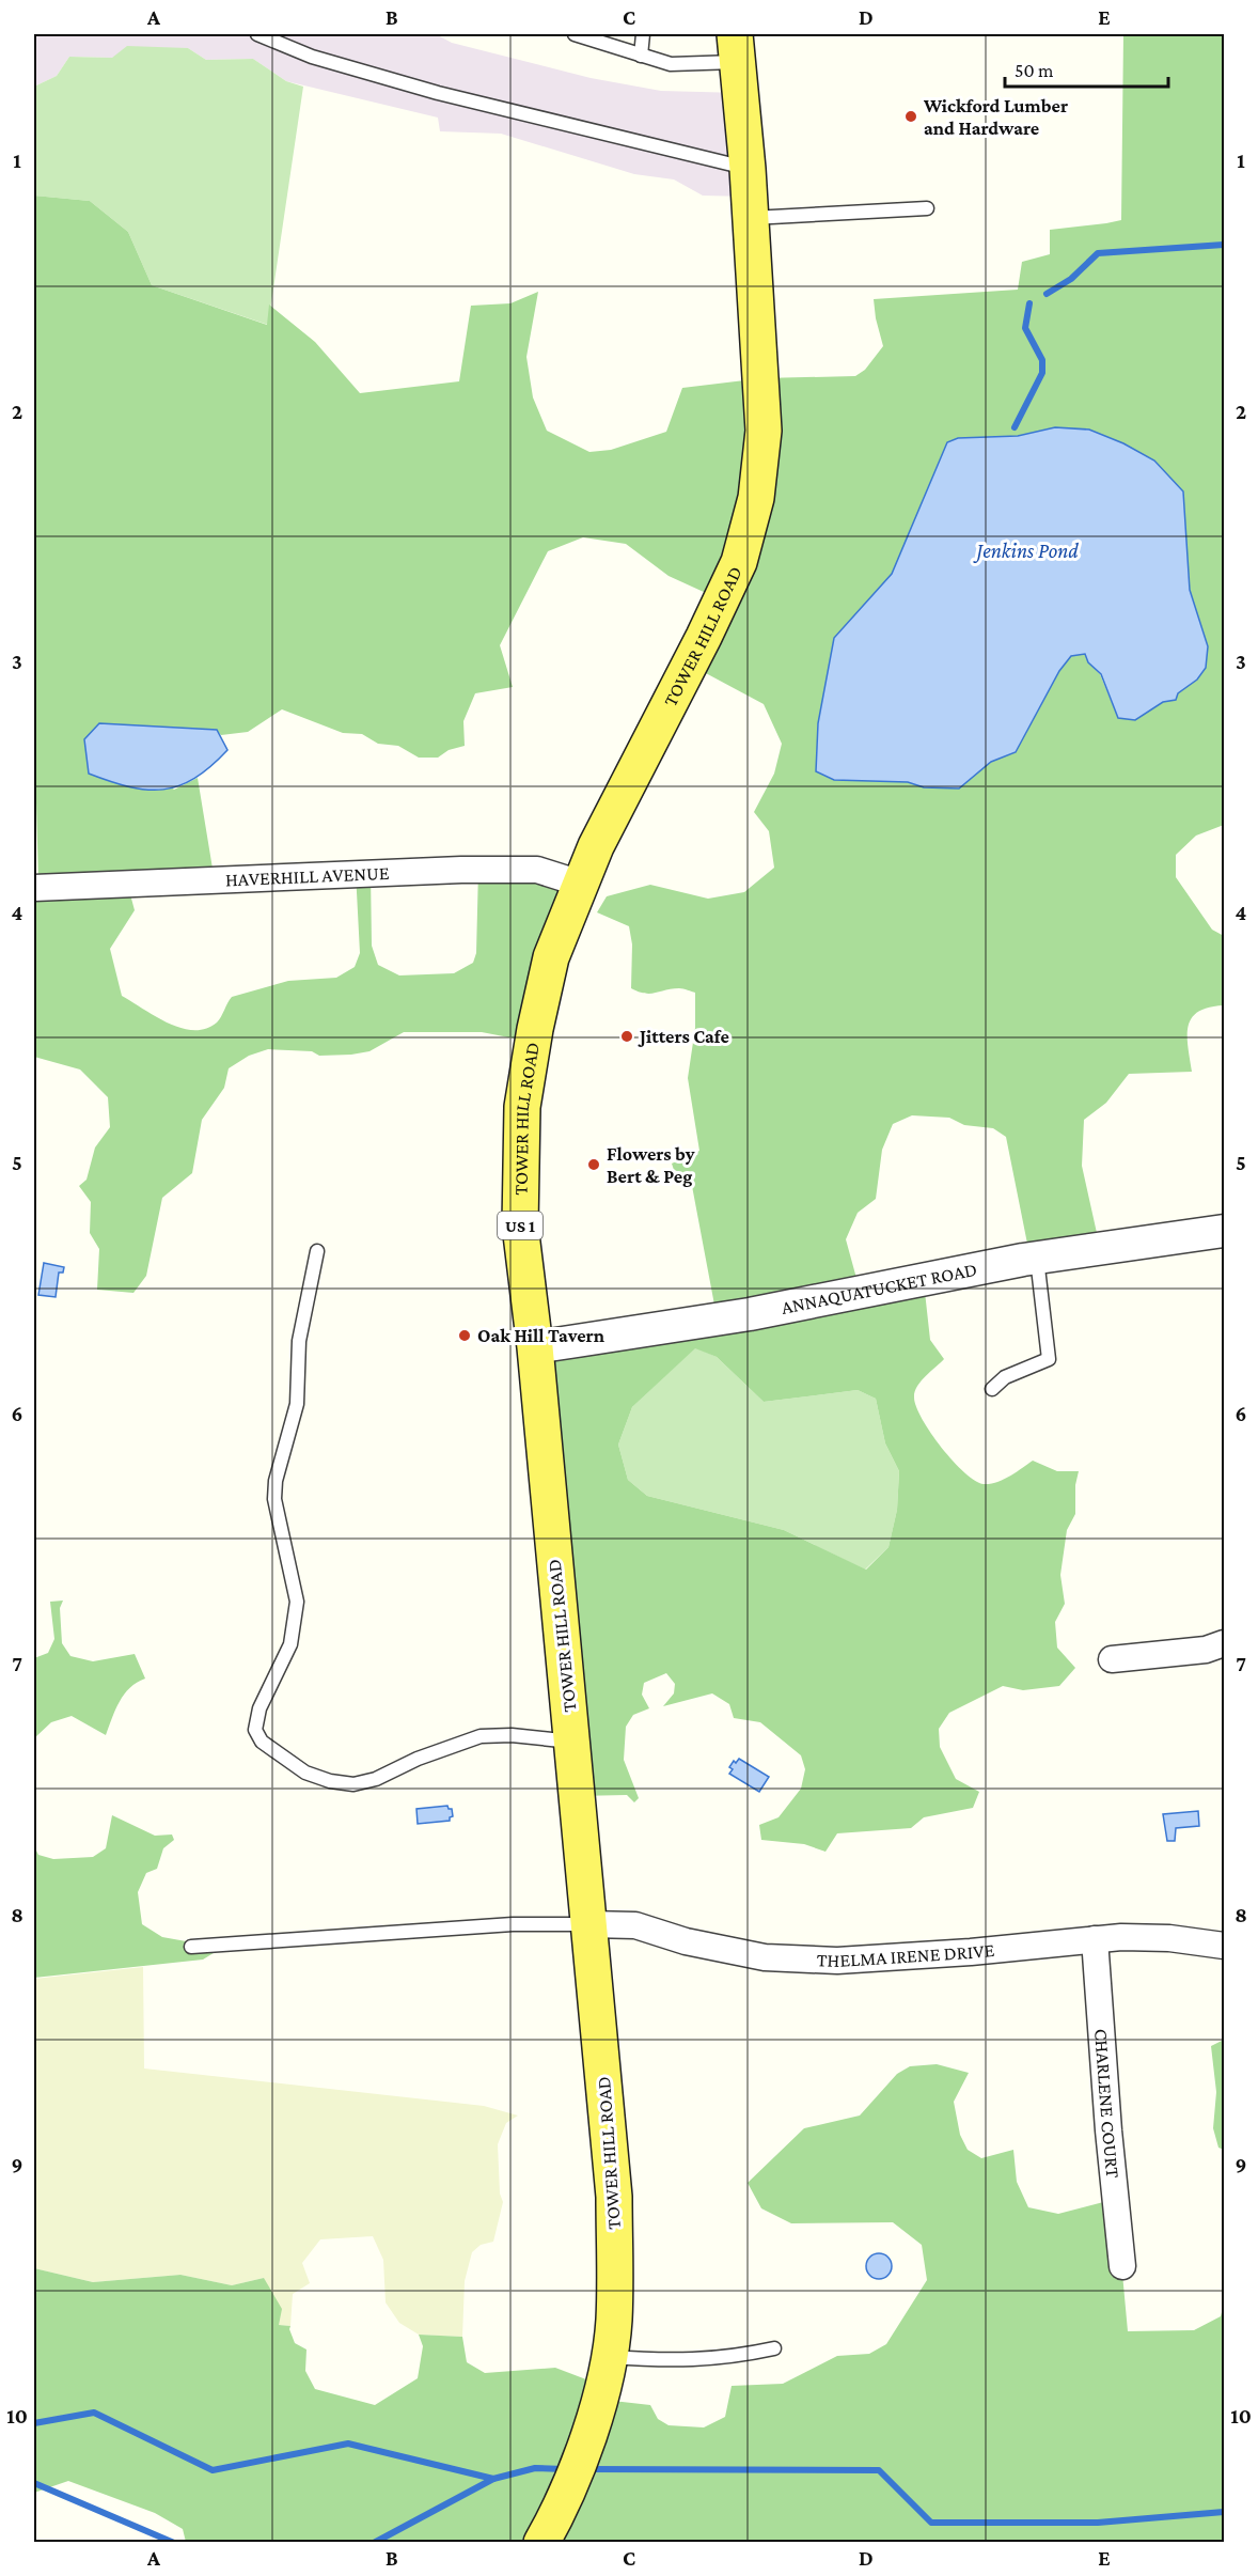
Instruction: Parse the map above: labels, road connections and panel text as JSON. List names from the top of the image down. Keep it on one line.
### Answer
{"streets":{"main road":["TOWER HILL ROAD","US 1"],"street":["HAVERHILL AVENUE","ANNAQUATUCKET ROAD","THELMA IRENE DRIVE","CHARLENE COURT"]},"crossings":[["TOWER HILL ROAD","HAVERHILL AVENUE"],["TOWER HILL ROAD","ANNAQUATUCKET ROAD"],["TOWER HILL ROAD","THELMA IRENE DRIVE"],["THELMA IRENE DRIVE","CHARLENE COURT"]],"water":["Jenkins Pond"],"places":["Wickford Lumber and Hardware","Jitters Cafe","Flowers by Bert & Peg","Oak Hill Tavern"],"scale_bar":"50 m","grid":{"columns":["A","B","C","D","E"],"rows":["1","2","3","4","5","6","7","8","9","10"]}}
